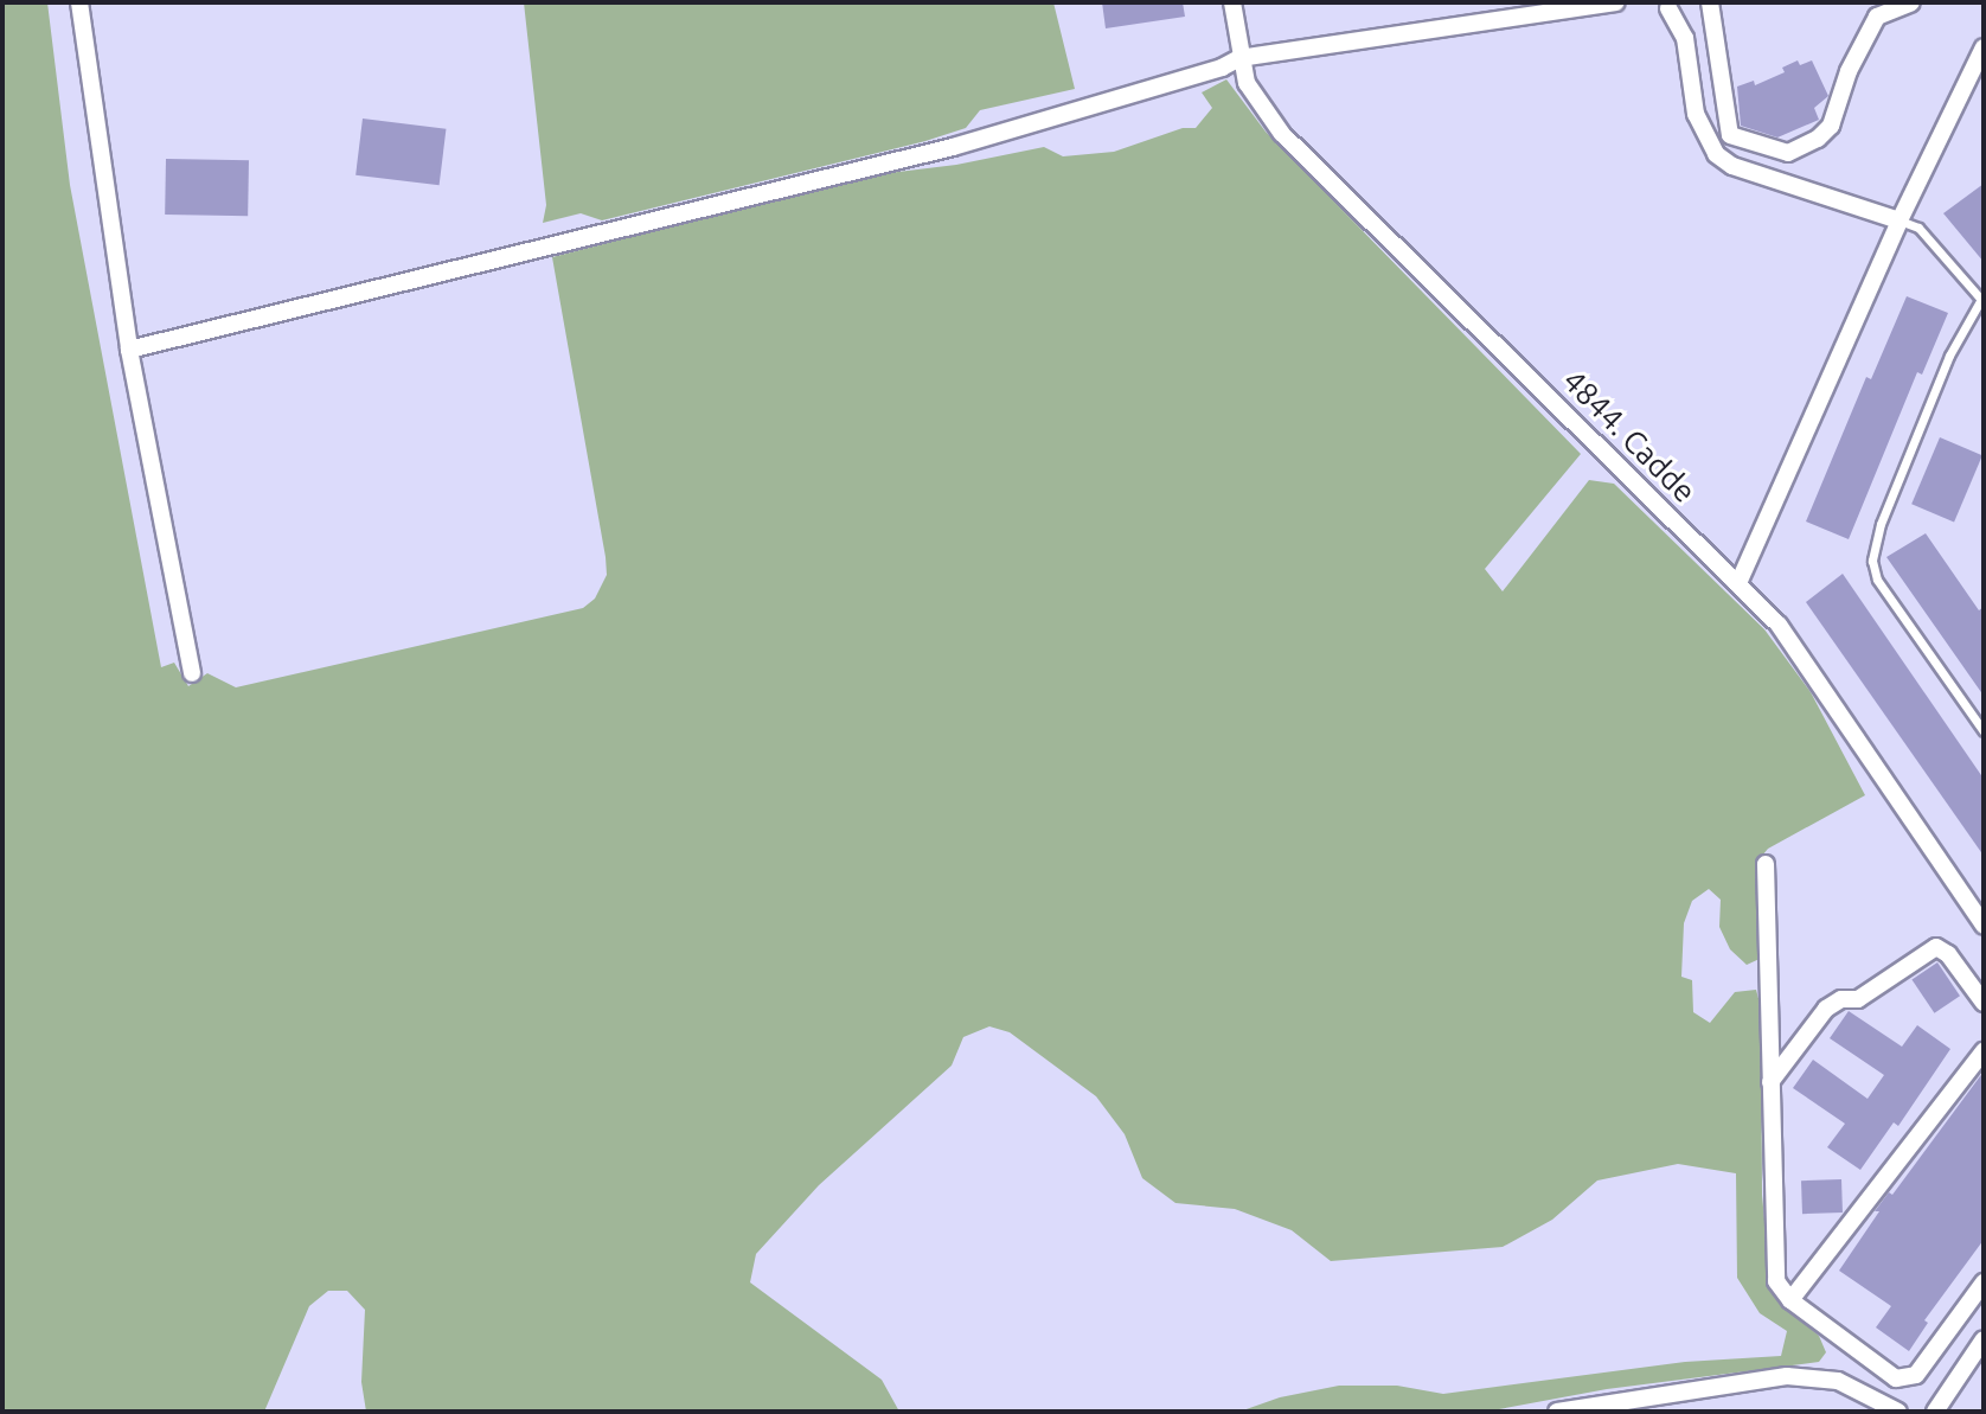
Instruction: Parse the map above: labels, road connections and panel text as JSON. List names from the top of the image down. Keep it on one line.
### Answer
{"streets":{"street":["4844. Cadde"]}}
